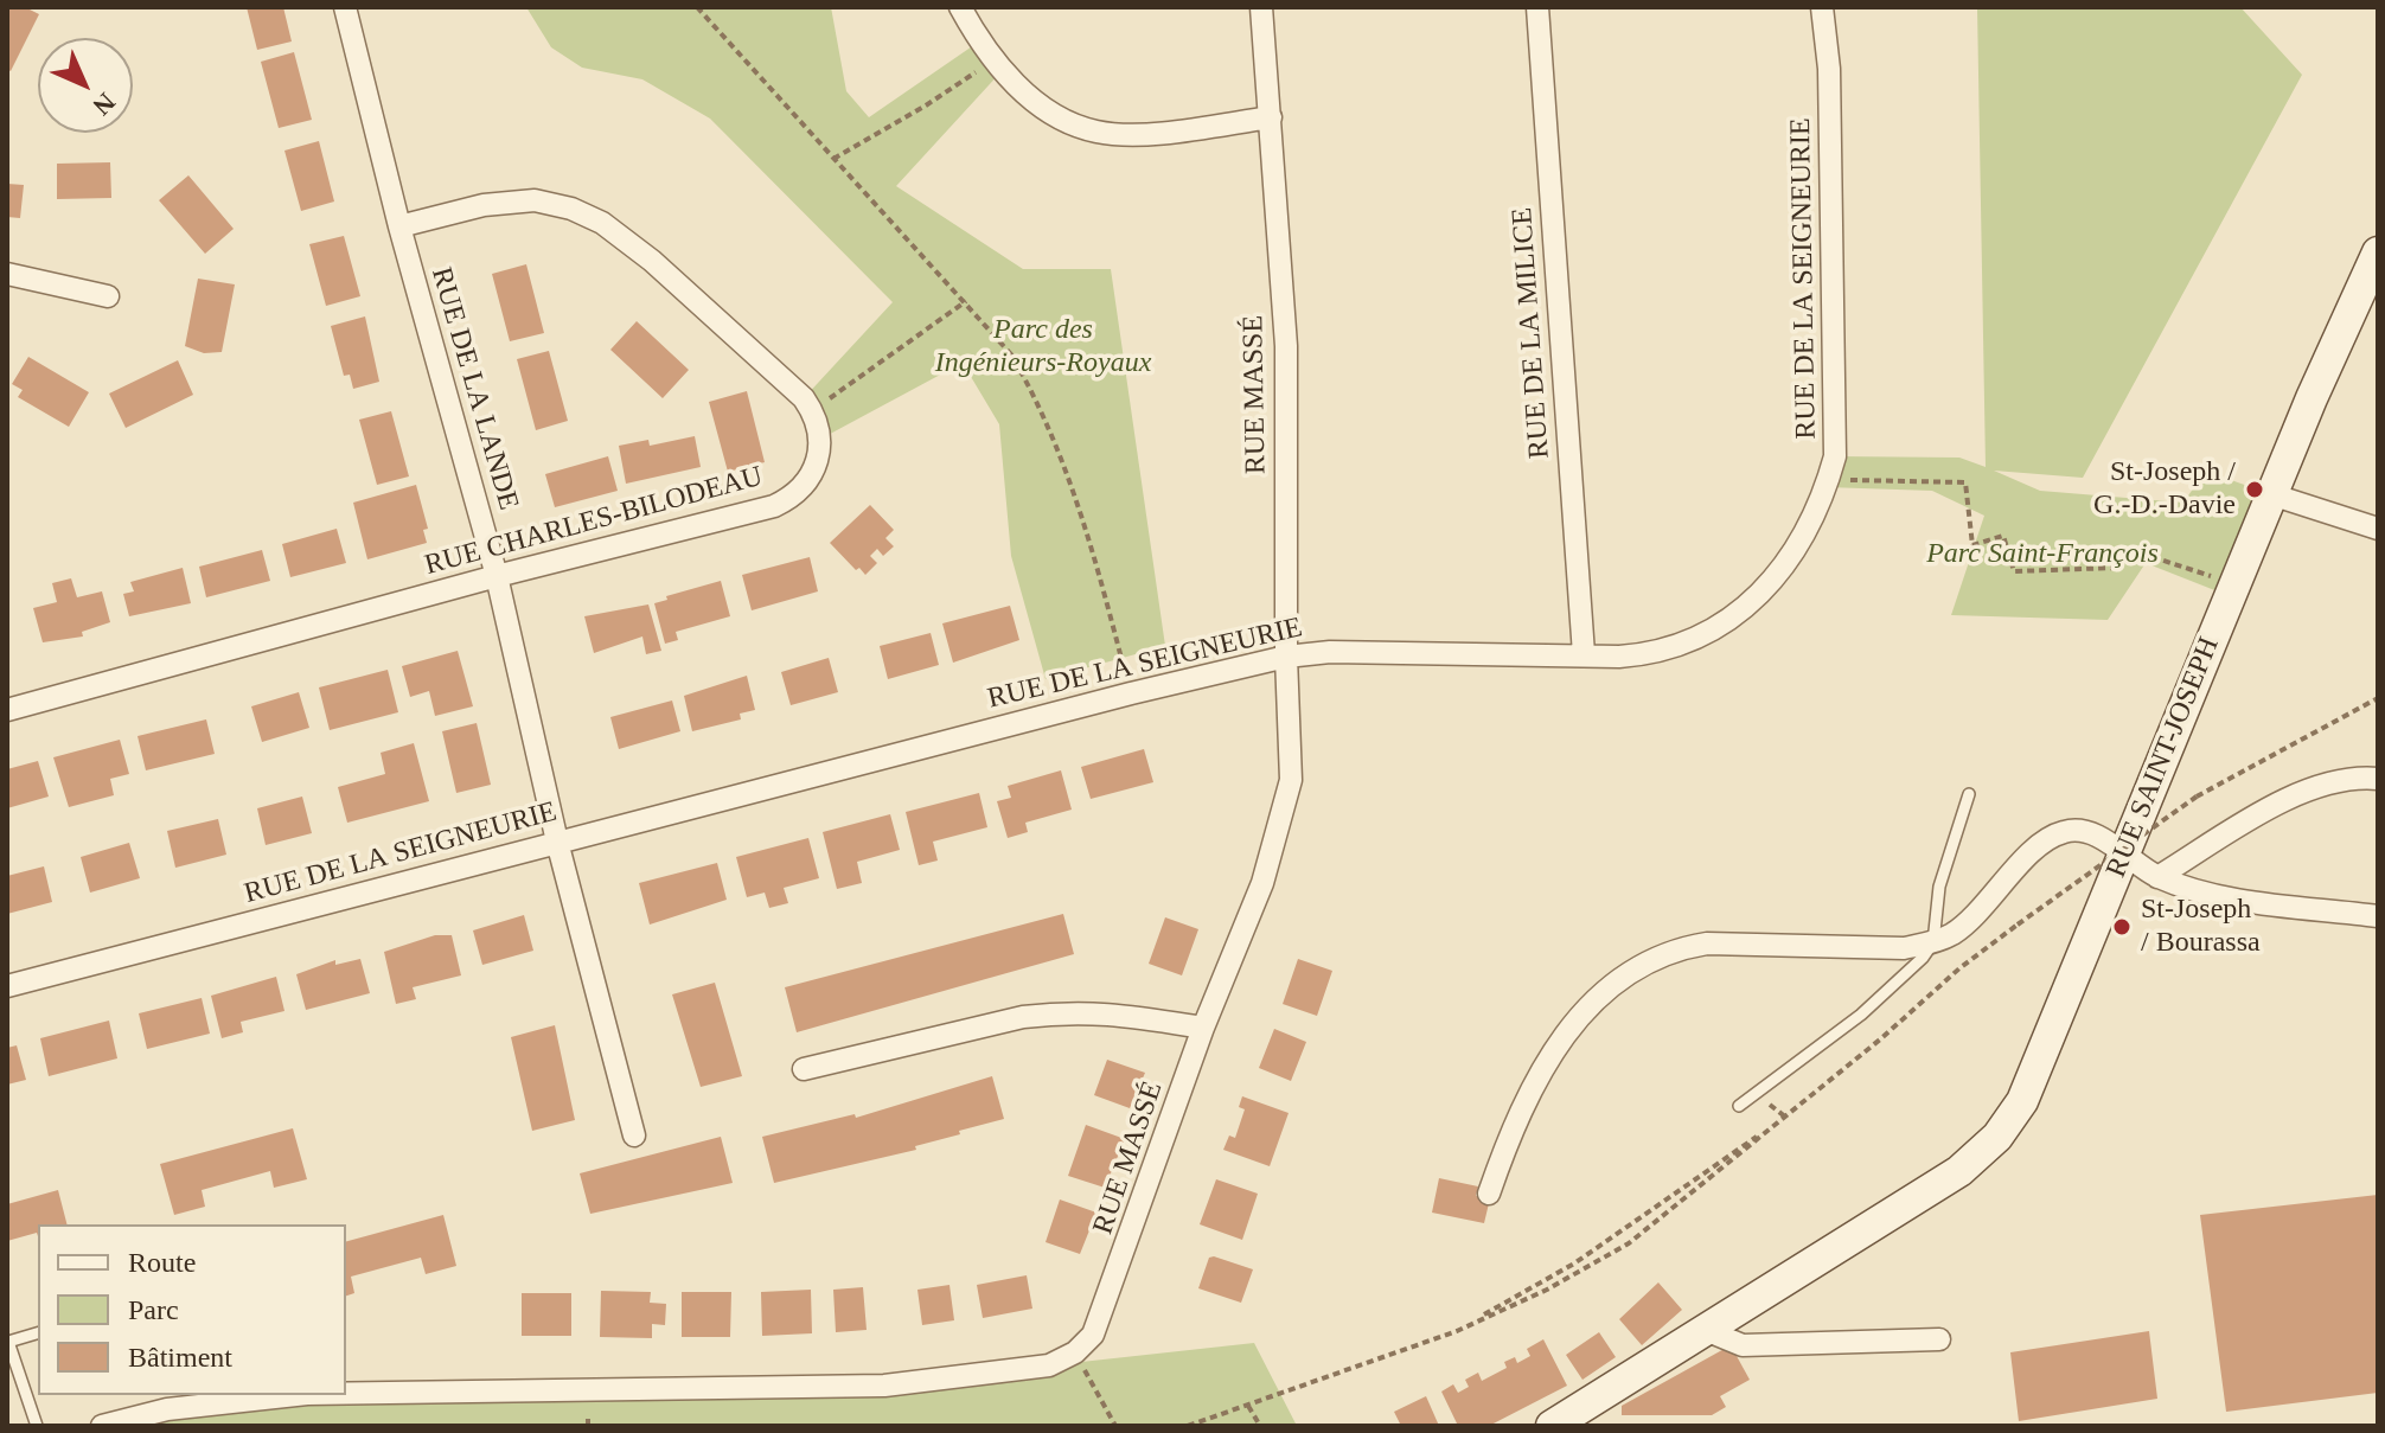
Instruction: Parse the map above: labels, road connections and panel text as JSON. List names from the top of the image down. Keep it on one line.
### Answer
{"streets":{"street":["RUE DE LA SEIGNEURIE","RUE DE LA MILICE","RUE DE LA LANDE","RUE MASSÉ","RUE CHARLES-BILODEAU","RUE SAINT-JOSEPH"]},"crossings":[["RUE DE LA SEIGNEURIE","RUE DE LA MILICE"],["RUE DE LA SEIGNEURIE","RUE DE LA LANDE"],["RUE DE LA SEIGNEURIE","RUE MASSÉ"],["RUE DE LA LANDE","RUE CHARLES-BILODEAU"]],"parks":["Parc des Ingénieurs-Royaux","Parc Saint-François"],"places":["St-Joseph / G.-D.-Davie","St-Joseph / Bourassa"],"legend":["Route","Parc","Bâtiment"],"north":"bottom right"}
